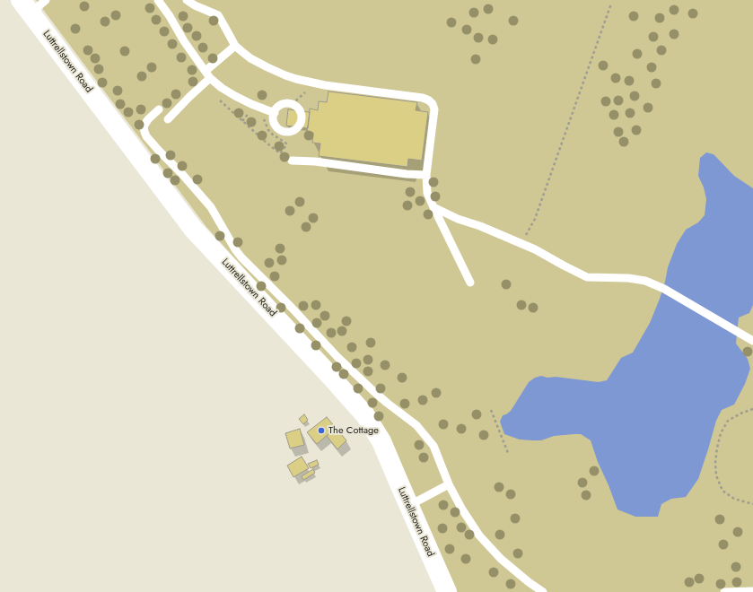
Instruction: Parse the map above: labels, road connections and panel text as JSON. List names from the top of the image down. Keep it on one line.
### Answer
{"streets":{"street":["Luttrellstown Road"]},"places":["The Cottage"]}
